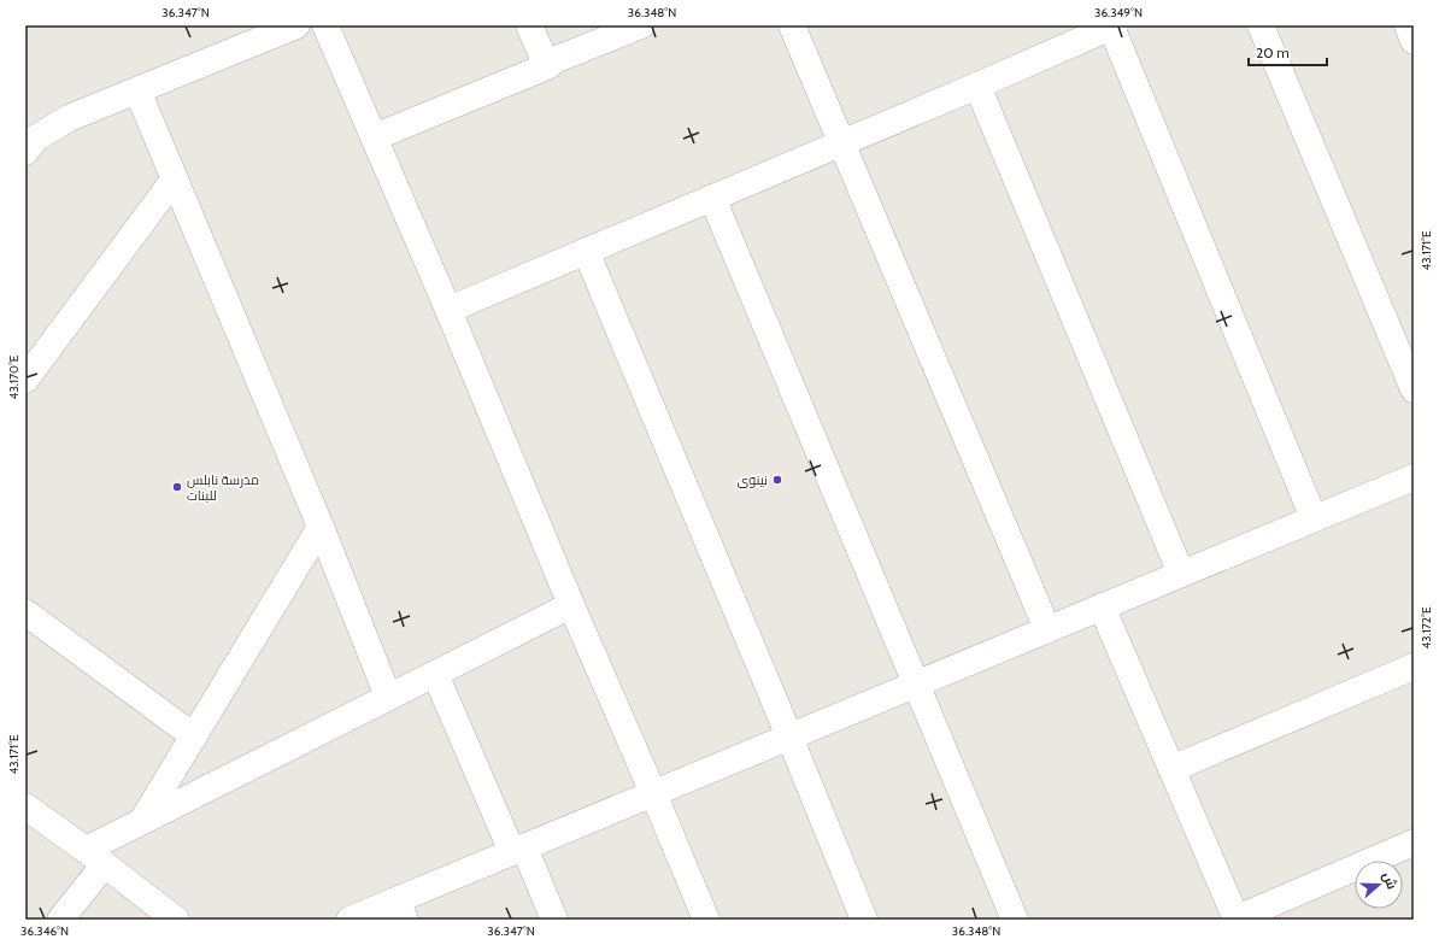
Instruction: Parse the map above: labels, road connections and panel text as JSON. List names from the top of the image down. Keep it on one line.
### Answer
{"places":["نينوى","مدرسة نابلس للبنات"],"scale_bar":"20 m","north":"right","coordinates":["36.347°N","36.348°N","36.349°N","43.171°E","43.170°E","43.172°E","36.346°N"]}
